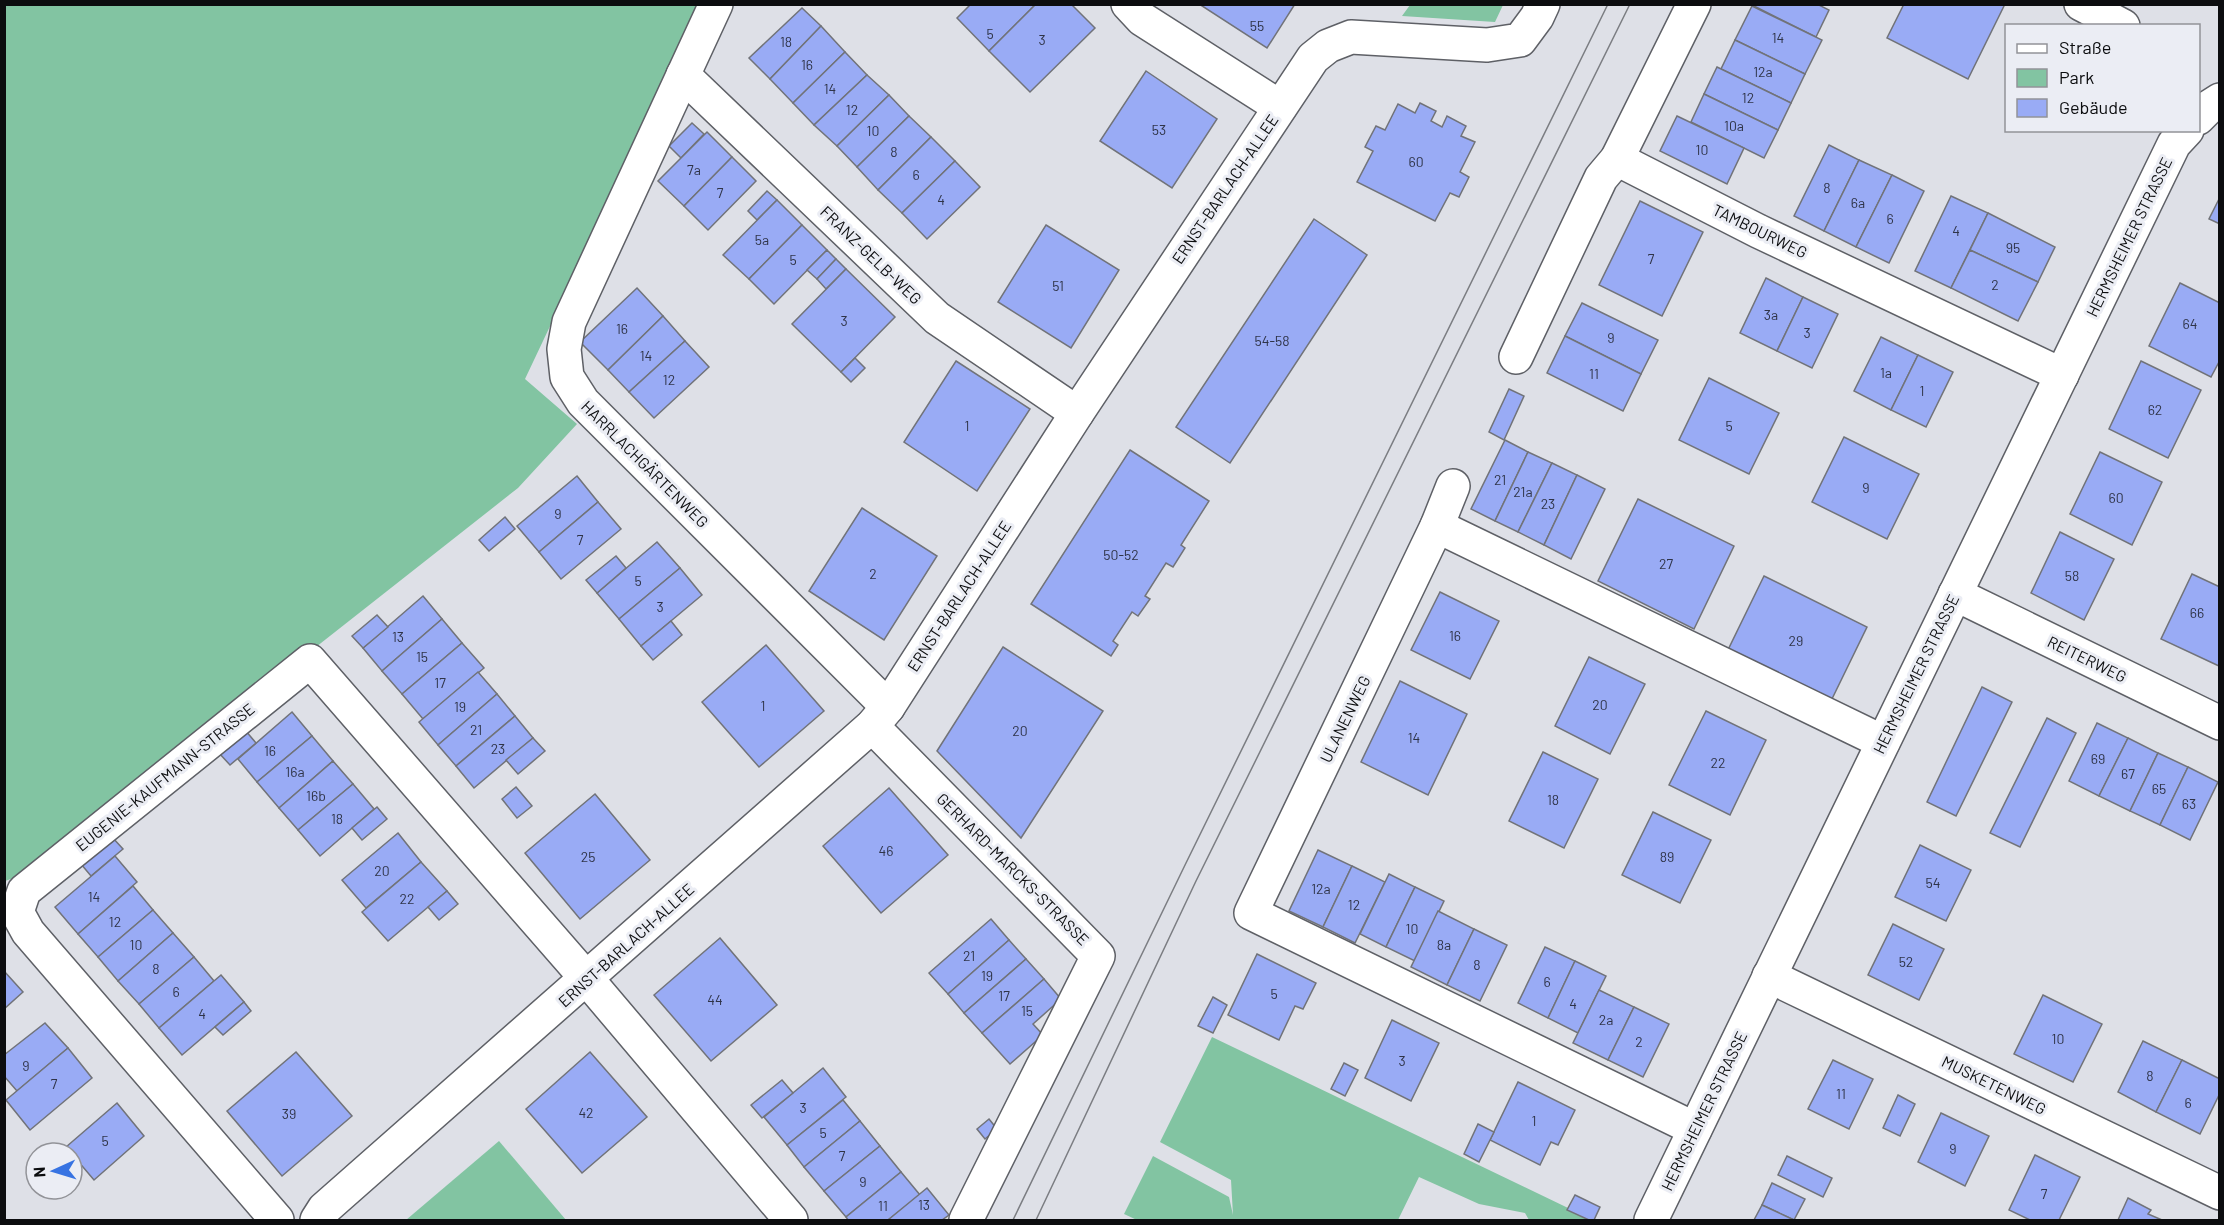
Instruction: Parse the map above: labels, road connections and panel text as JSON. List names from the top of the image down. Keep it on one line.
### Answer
{"streets":{"street":["ERNST-BARLACH-ALLEE","TAMBOURWEG","HERMSHEIMER STRASSE","FRANZ-GELB-WEG","HARRLACHGÄRTENWEG","REITERWEG","ULANENWEG","EUGENIE-KAUFMANN-STRASSE","GERHARD-MARCKS-STRASSE","MUSKETENWEG"]},"crossings":[["ERNST-BARLACH-ALLEE","FRANZ-GELB-WEG"],["ERNST-BARLACH-ALLEE","HARRLACHGÄRTENWEG"],["ERNST-BARLACH-ALLEE","EUGENIE-KAUFMANN-STRASSE"],["ERNST-BARLACH-ALLEE","GERHARD-MARCKS-STRASSE"],["TAMBOURWEG","HERMSHEIMER STRASSE"],["HERMSHEIMER STRASSE","REITERWEG"],["HERMSHEIMER STRASSE","ULANENWEG"],["HERMSHEIMER STRASSE","MUSKETENWEG"],["FRANZ-GELB-WEG","HARRLACHGÄRTENWEG"],["HARRLACHGÄRTENWEG","GERHARD-MARCKS-STRASSE"]],"house_numbers":["55","5","14","3","18","16","12a","14","12","12","10a","53","10","10","8","60","7a","6","8","7","4","6a","6","4","5a","95","7","5","2","51","3a","3","64","16","3","9","54-58","14","1a","11","12","1","62","1","5","21","9","21a","60","23","9","7","50-52","27","2","58","5","3","66","16","13","29","15","17","20","1","19","21","20","14","23","16","69","22","16a","67","65","16b","18","63","18","46","25","89","20","54","12a","14","22","12","12","10","10","8a","21","52","8","8","19","6","6","5","17","44","4","15","4","2a","10","2","3","9","8","7","11","6","3","42","39","1","5","5","9","7","9","7","13","11"],"legend":["Straße","Park","Gebäude"],"north":"left"}
